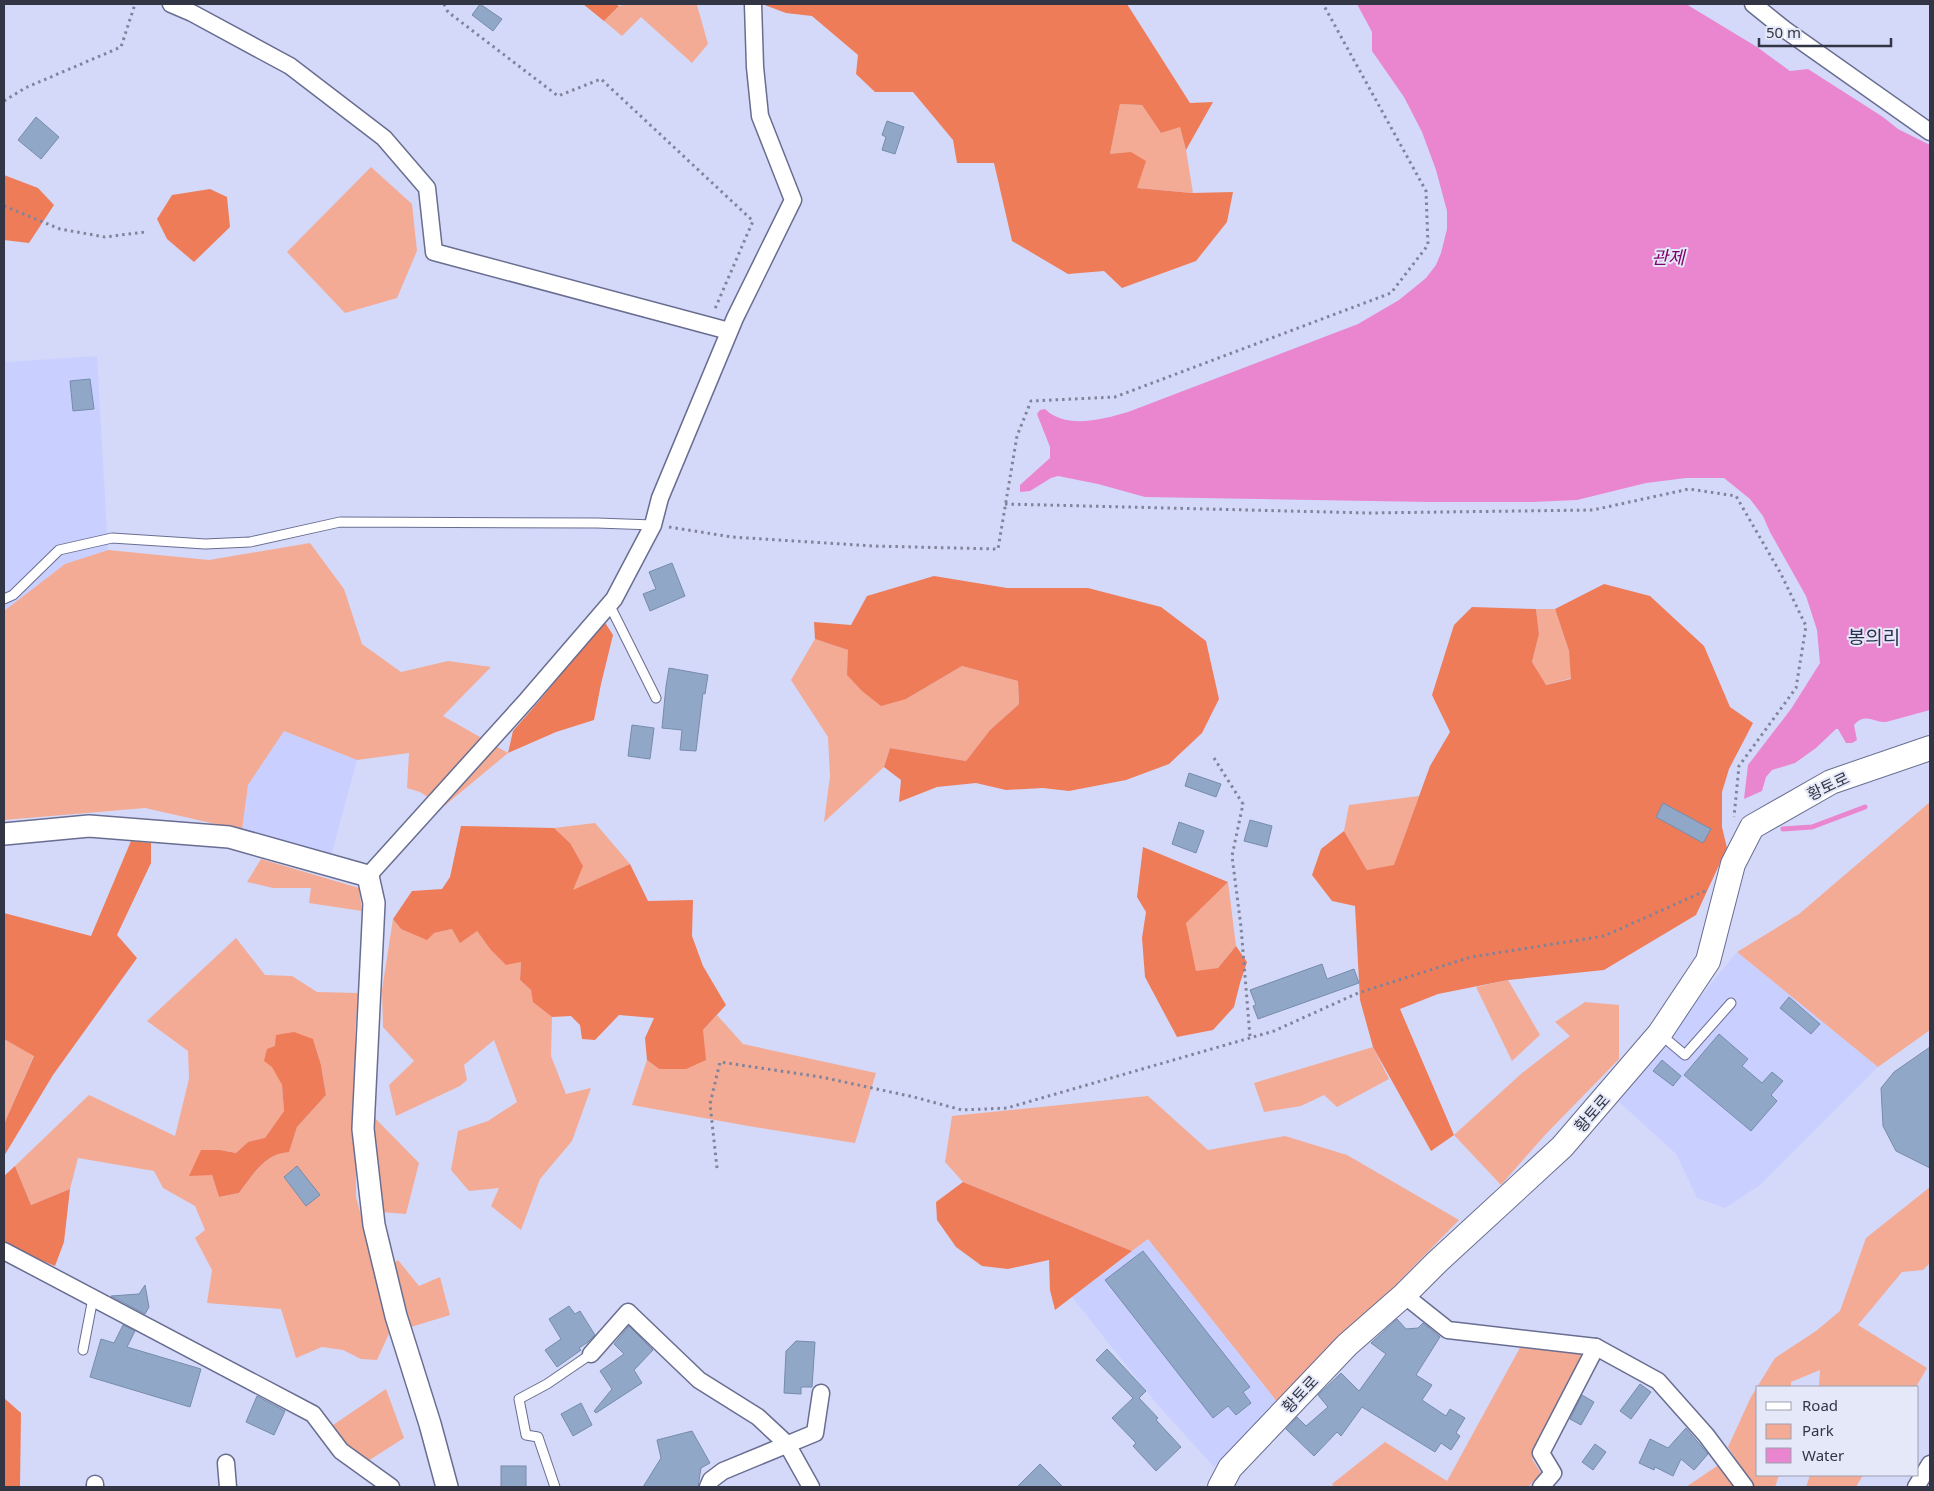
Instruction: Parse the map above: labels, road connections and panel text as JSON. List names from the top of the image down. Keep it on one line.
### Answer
{"streets":{"main road":["황토로"]},"districts":["봉의리"],"water":["관제"],"legend":["Road","Park","Water"],"scale_bar":"50 m"}
